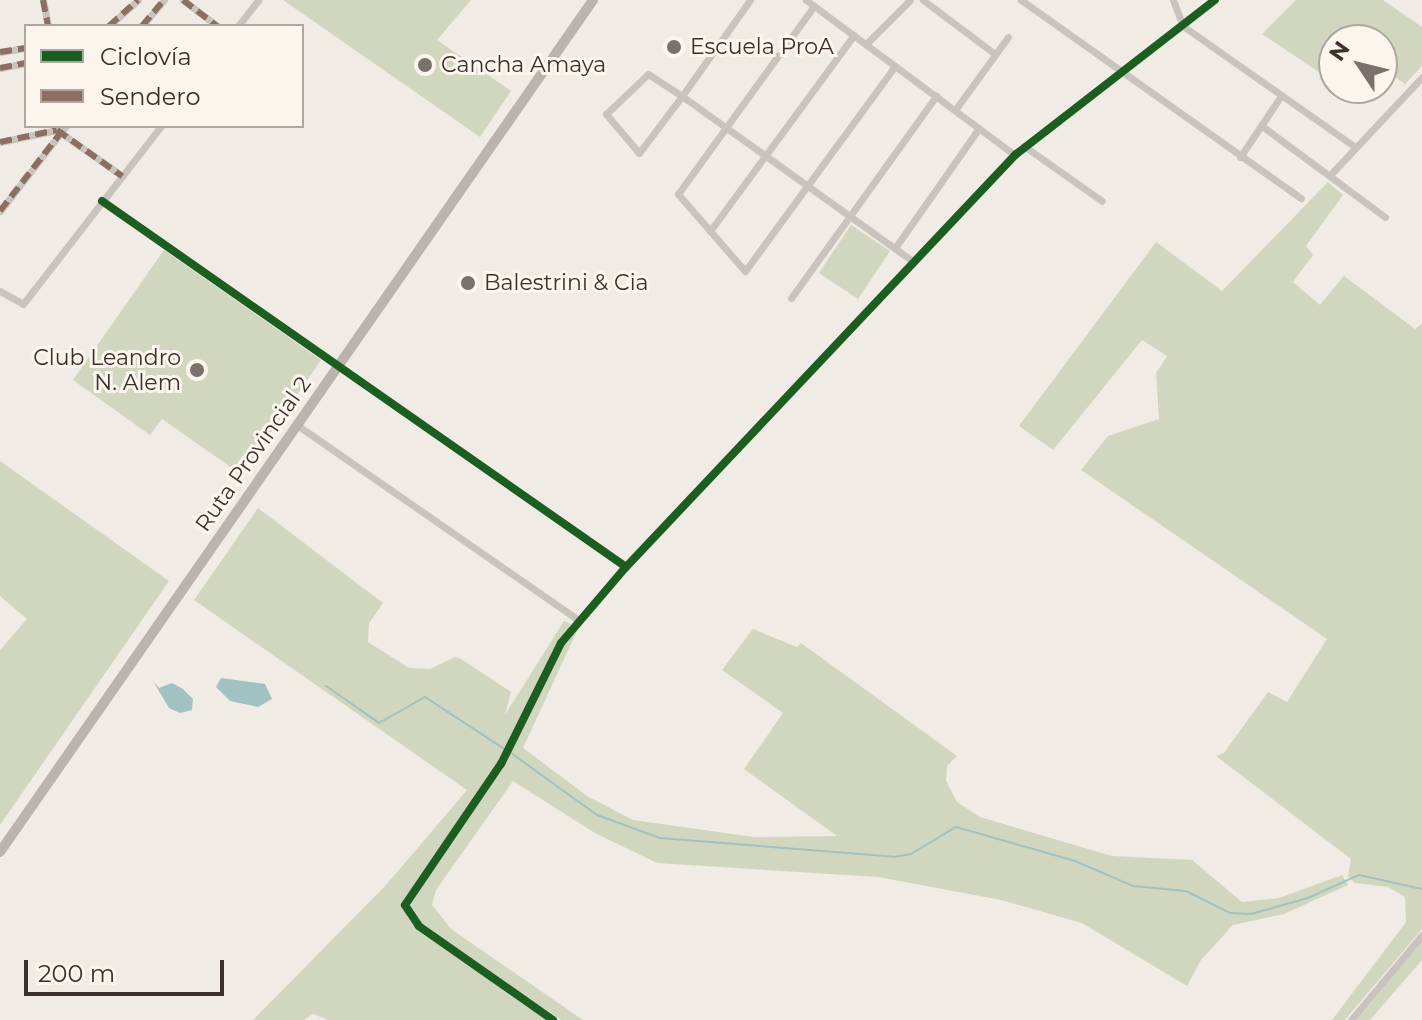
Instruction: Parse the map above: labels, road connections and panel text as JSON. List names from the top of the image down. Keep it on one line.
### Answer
{"streets":{"main road":["Ruta Provincial 2"]},"places":["Escuela ProA","Cancha Amaya","Balestrini & Cia","Club Leandro N. Alem"],"legend":["Ciclovía","Sendero"],"scale_bar":"200 m","north":"top left"}
